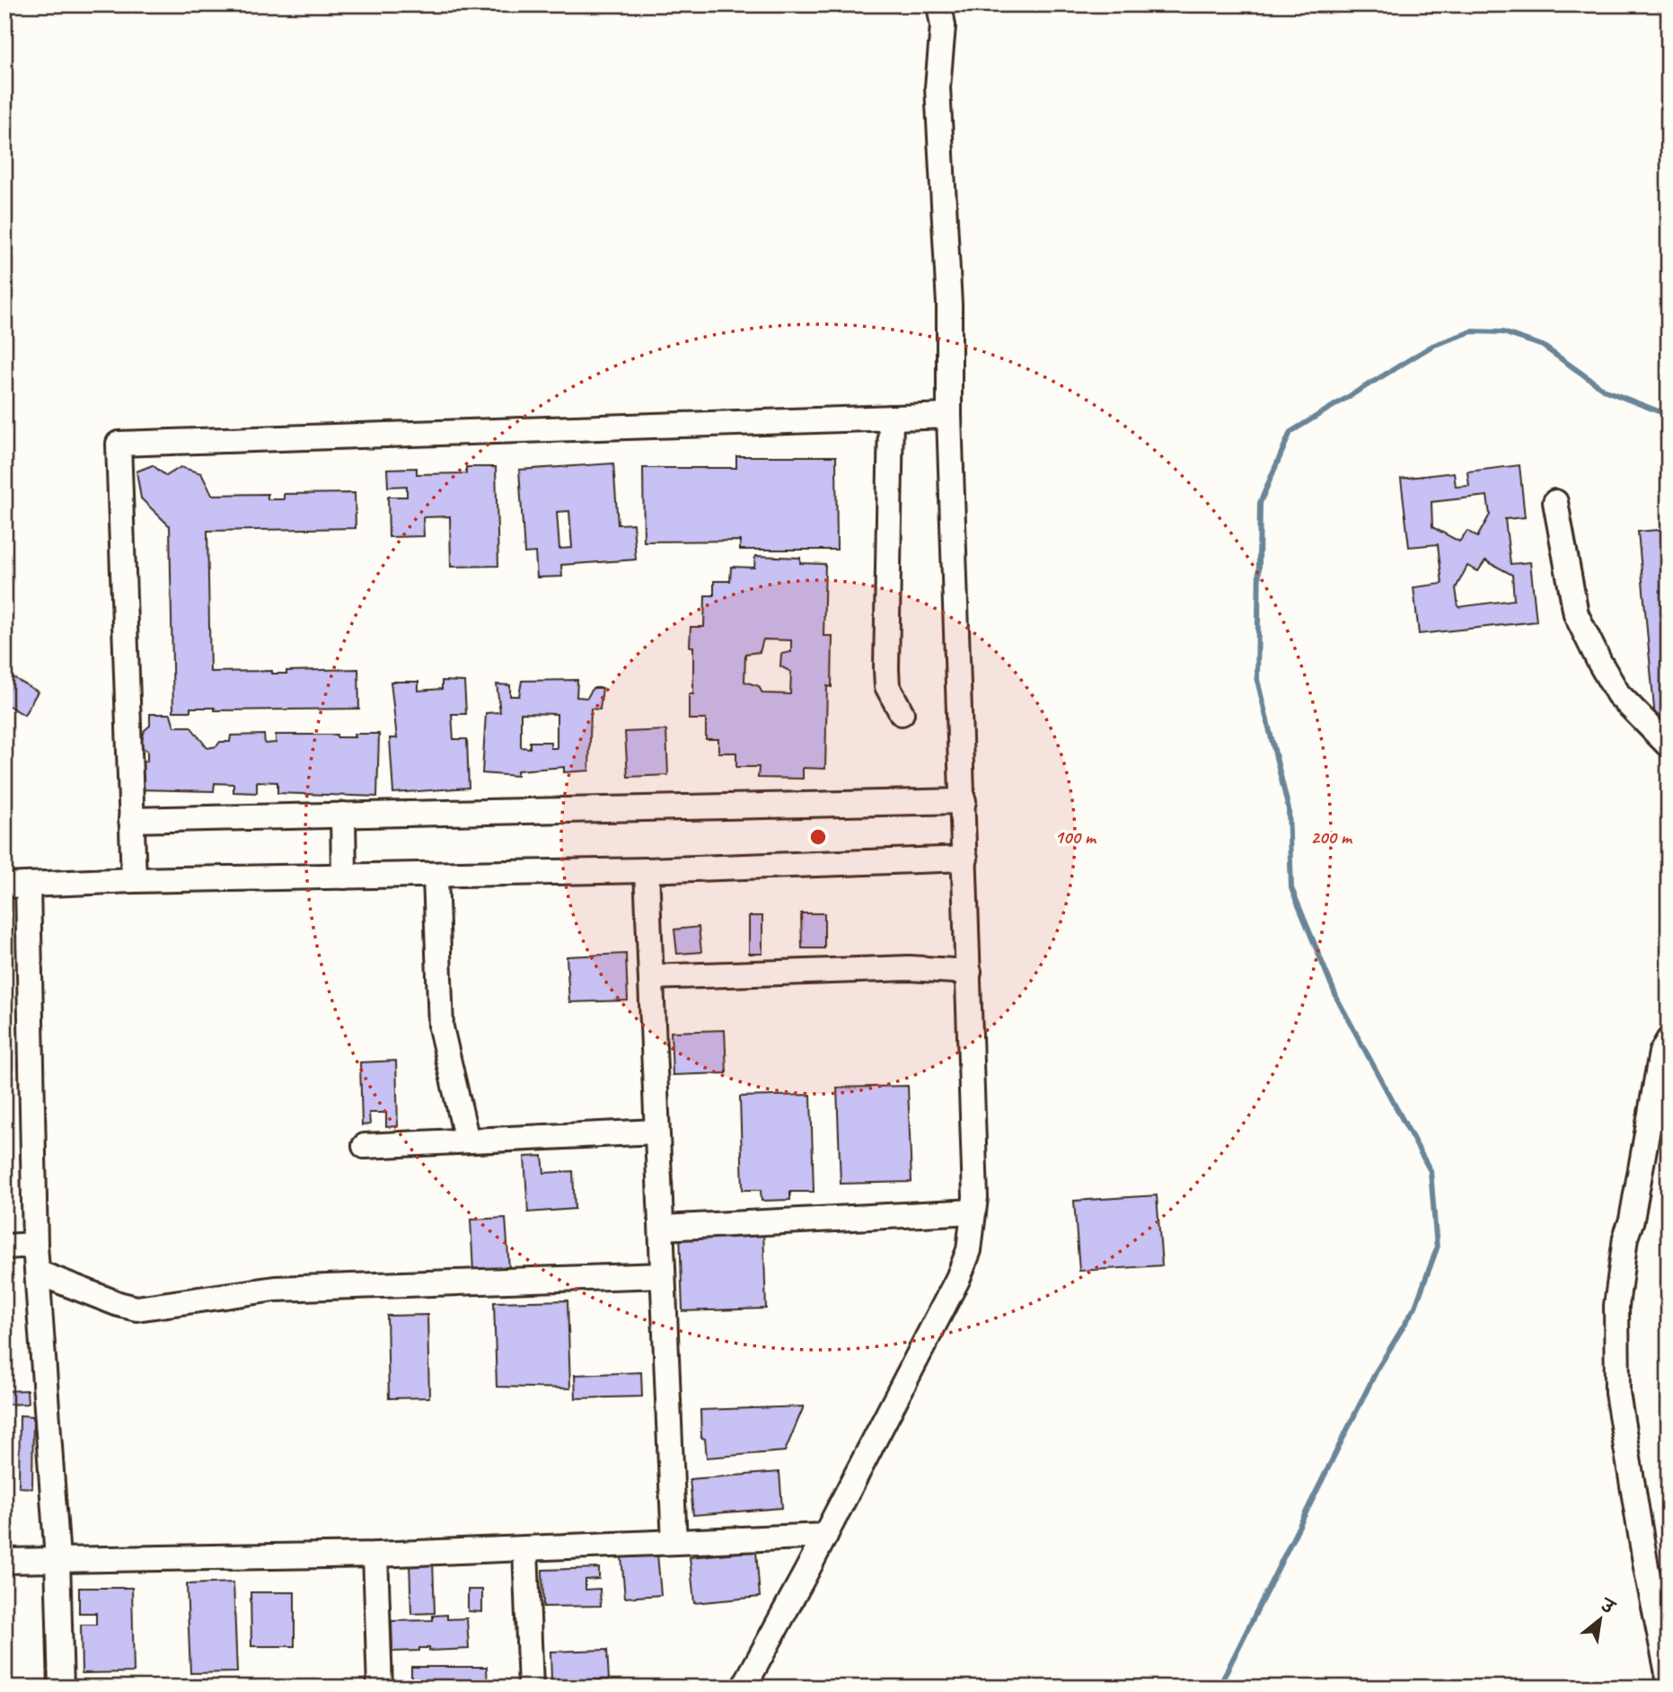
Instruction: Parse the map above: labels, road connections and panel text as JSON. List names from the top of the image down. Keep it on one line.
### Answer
{"north":"top right","rings":["100 m","200 m"]}
